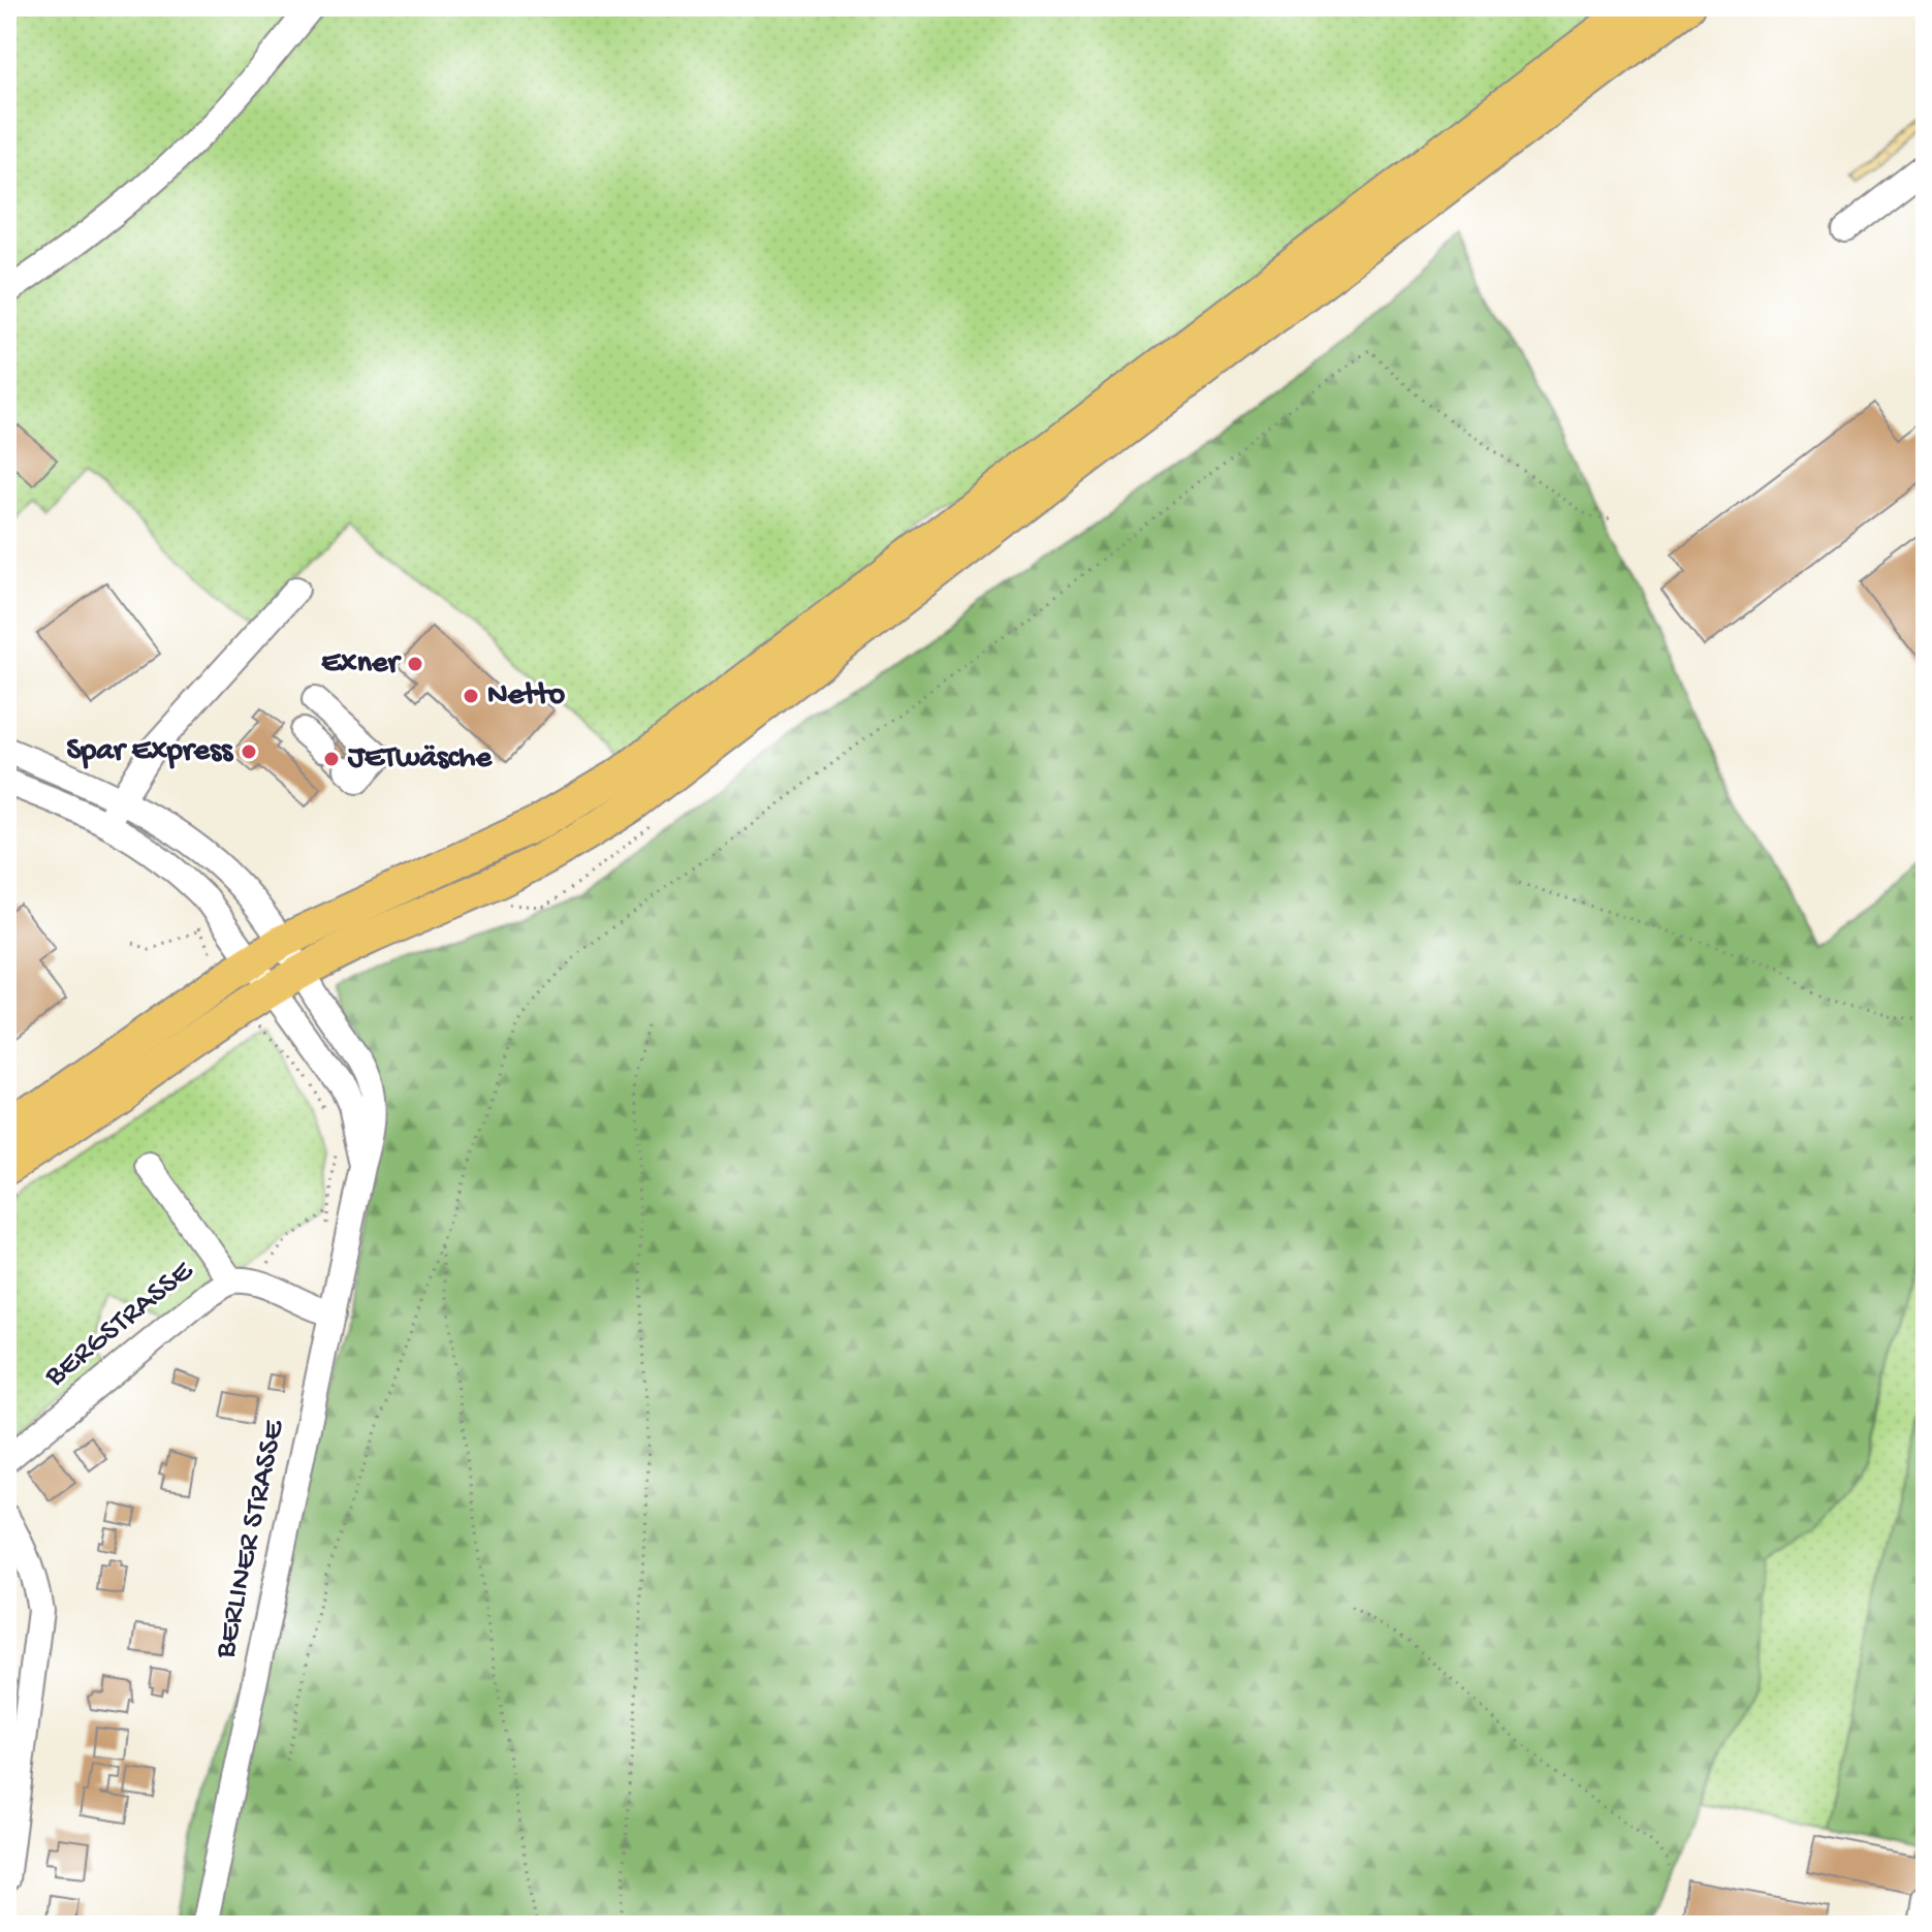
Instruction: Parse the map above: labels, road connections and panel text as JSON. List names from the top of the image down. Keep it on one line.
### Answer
{"streets":{"street":["BERGSTRASSE","BERLINER STRASSE"]},"crossings":[["BERGSTRASSE","BERLINER STRASSE"]],"places":["Exner","Netto","Spar Express","JETwäsche"]}
